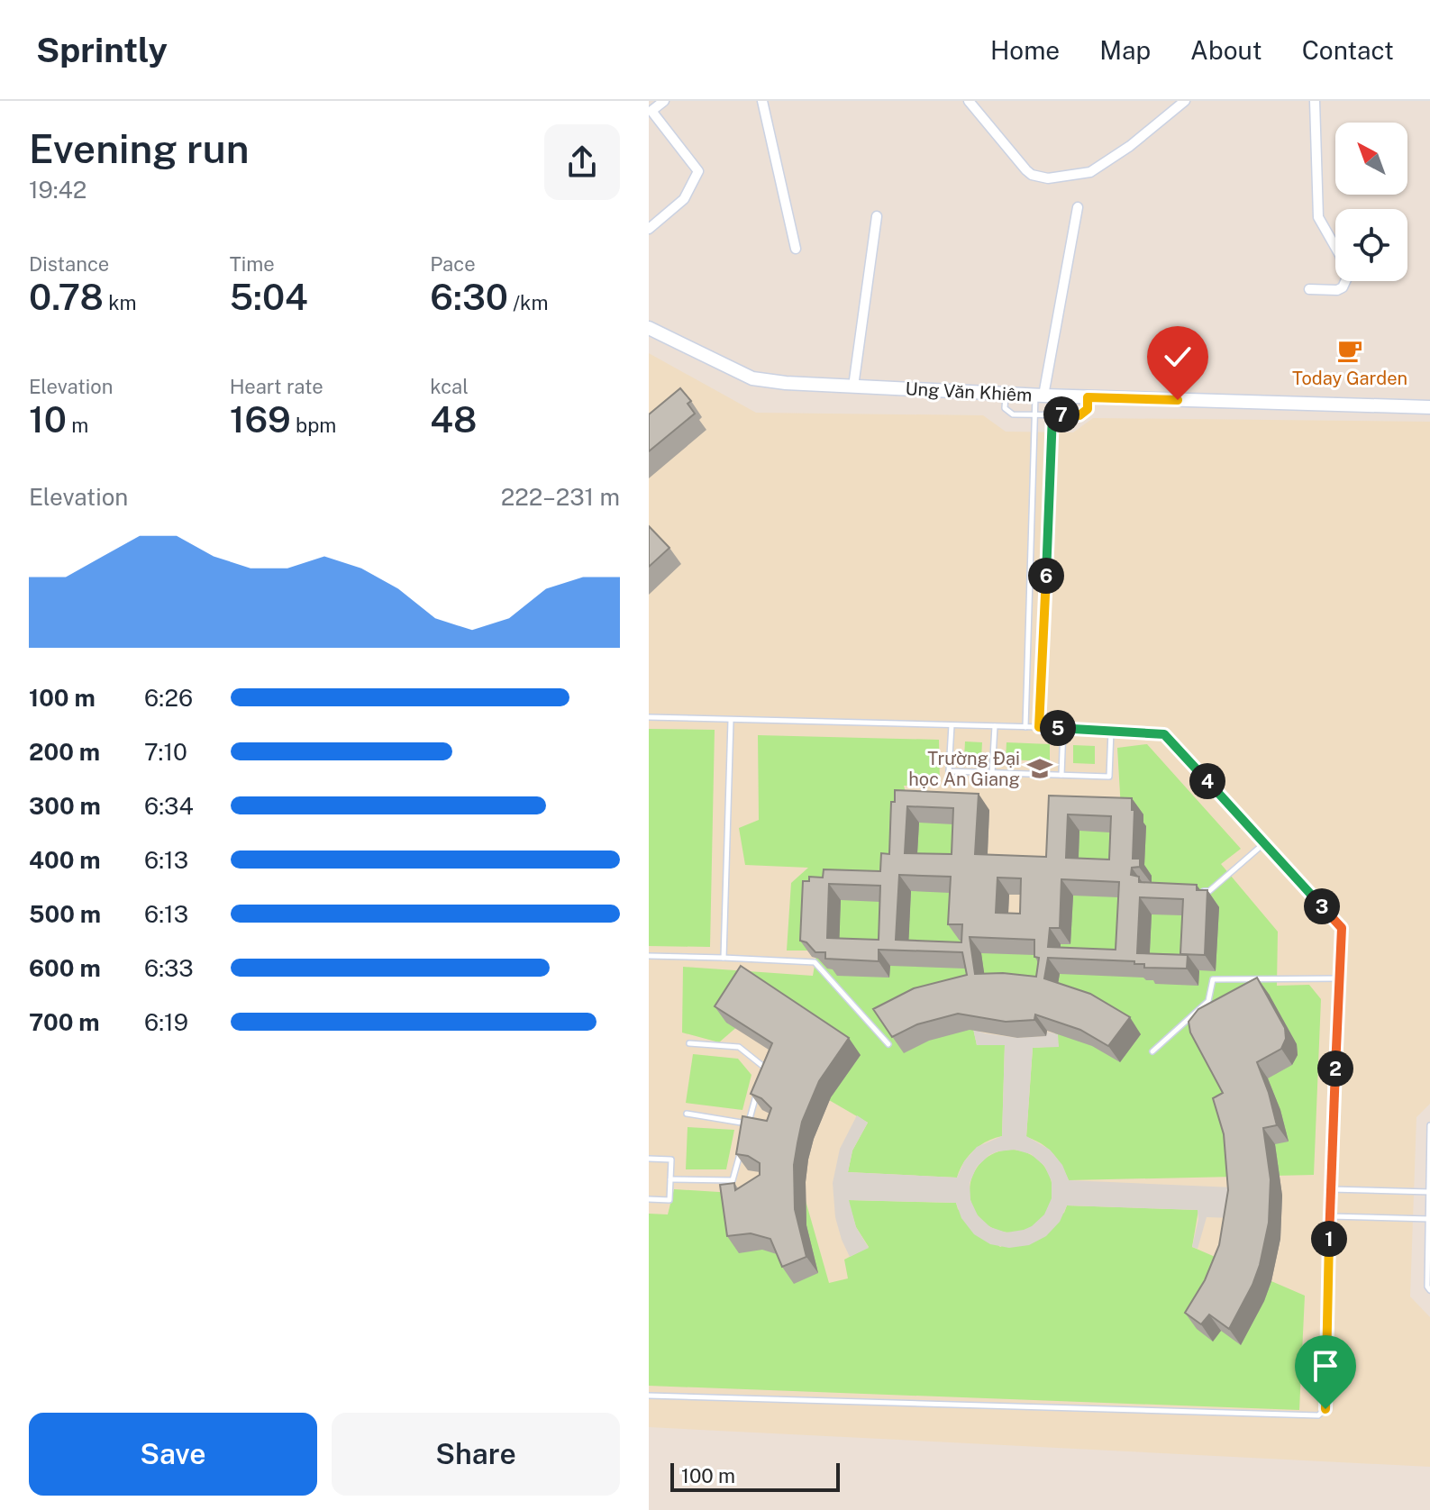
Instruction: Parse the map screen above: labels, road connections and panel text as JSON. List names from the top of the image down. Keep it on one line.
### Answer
{"streets":{"street":["Ung Văn Khiêm"]},"places":{"cafe":["Today Garden"],"school or university":["Trường Đại học An Giang"]},"scale_bar":"100 m","north":"top left","page":{"header":"Sprintly","nav":["Home","Map","About","Contact"],"heading":["Evening run","19:42"],"stats":[["Distance","0.78 km"],["Time","5:04"],["Pace","6:30 /km"],["Elevation","10 m"],["Heart rate","169 bpm"],["kcal","48"]],"pins":["7","6","5","4","3","2","1"],"chart":["Elevation","222–231 m"],"list":[{"name":"100 m","note":"6:26"},{"name":"200 m","note":"7:10"},{"name":"300 m","note":"6:34"},{"name":"400 m","note":"6:13"},{"name":"500 m","note":"6:13"},{"name":"600 m","note":"6:33"},{"name":"700 m","note":"6:19"}],"buttons":["Save","Share"],"scale":"100 m"}}
